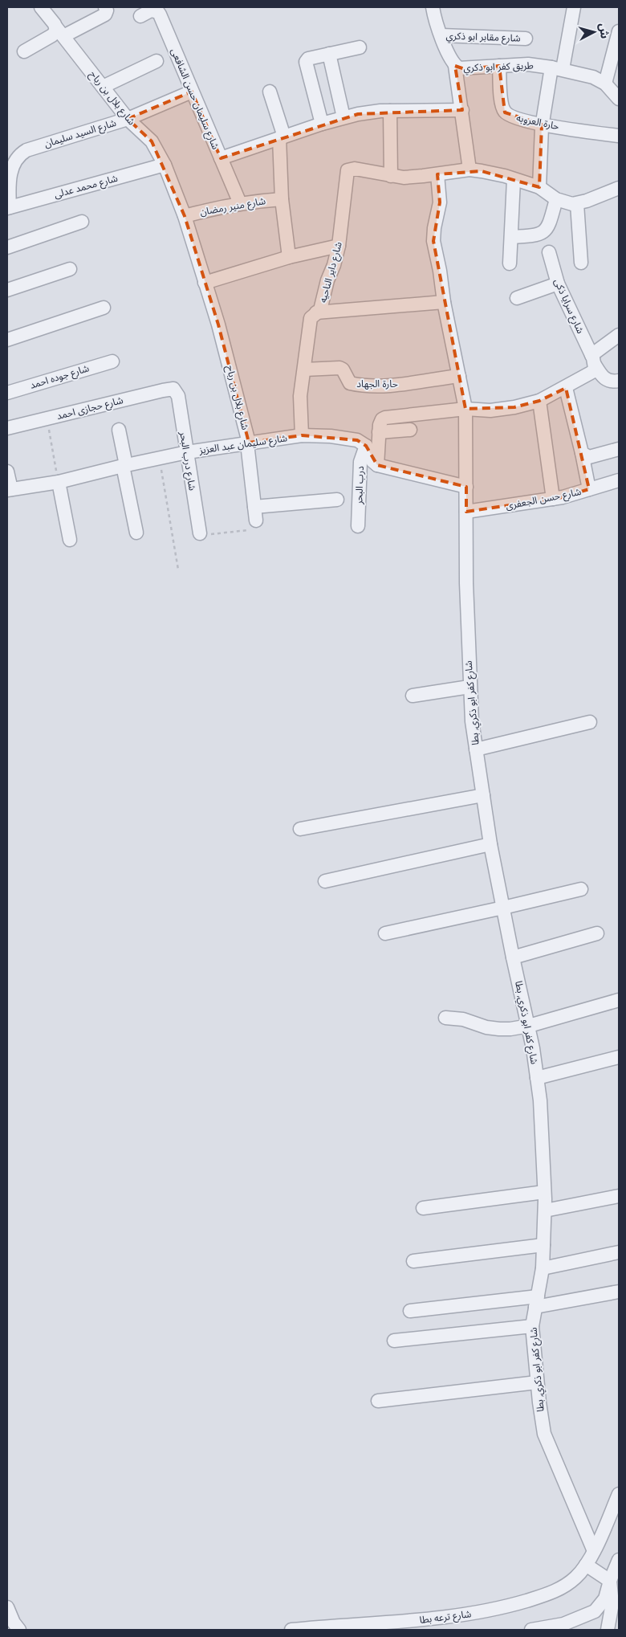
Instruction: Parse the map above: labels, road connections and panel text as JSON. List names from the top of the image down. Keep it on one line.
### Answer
{"streets":{"street":["شارع مقابر ابو ذكري","طريق كفر ابو ذكري","شارع بلال بن رباح","شارع سليمان حسن الشافعى","حارة العروبه","شارع السيد سليمان","شارع محمد عدلى","شارع منير رمضان","شارع داير الناحيه","شارع سرايا ذكى","شارع جوده احمد","حارة الجهاد","شارع حجازى احمد","شارع سليمان عبد العزيز","شارع درب البحر","درب البحر","شارع حسن الجعفرى","شارع كفر ابو ذكري, بطا","شارع ترعه بطا"]},"crossings":[["شارع مقابر ابو ذكري","طريق كفر ابو ذكري"],["طريق كفر ابو ذكري","حارة العروبه"],["شارع بلال بن رباح","شارع السيد سليمان"],["شارع بلال بن رباح","شارع محمد عدلى"],["شارع بلال بن رباح","شارع منير رمضان"],["شارع بلال بن رباح","شارع سليمان عبد العزيز"],["شارع سليمان حسن الشافعى","شارع السيد سليمان"],["شارع سليمان حسن الشافعى","شارع منير رمضان"],["شارع السيد سليمان","شارع محمد عدلى"],["شارع داير الناحيه","حارة الجهاد"],["شارع داير الناحيه","شارع سليمان عبد العزيز"],["شارع حجازى احمد","شارع درب البحر"],["شارع سليمان عبد العزيز","شارع درب البحر"],["شارع سليمان عبد العزيز","درب البحر"],["شارع حسن الجعفرى","شارع كفر ابو ذكري, بطا"],["شارع كفر ابو ذكري, بطا","شارع ترعه بطا"]],"north":"right"}
